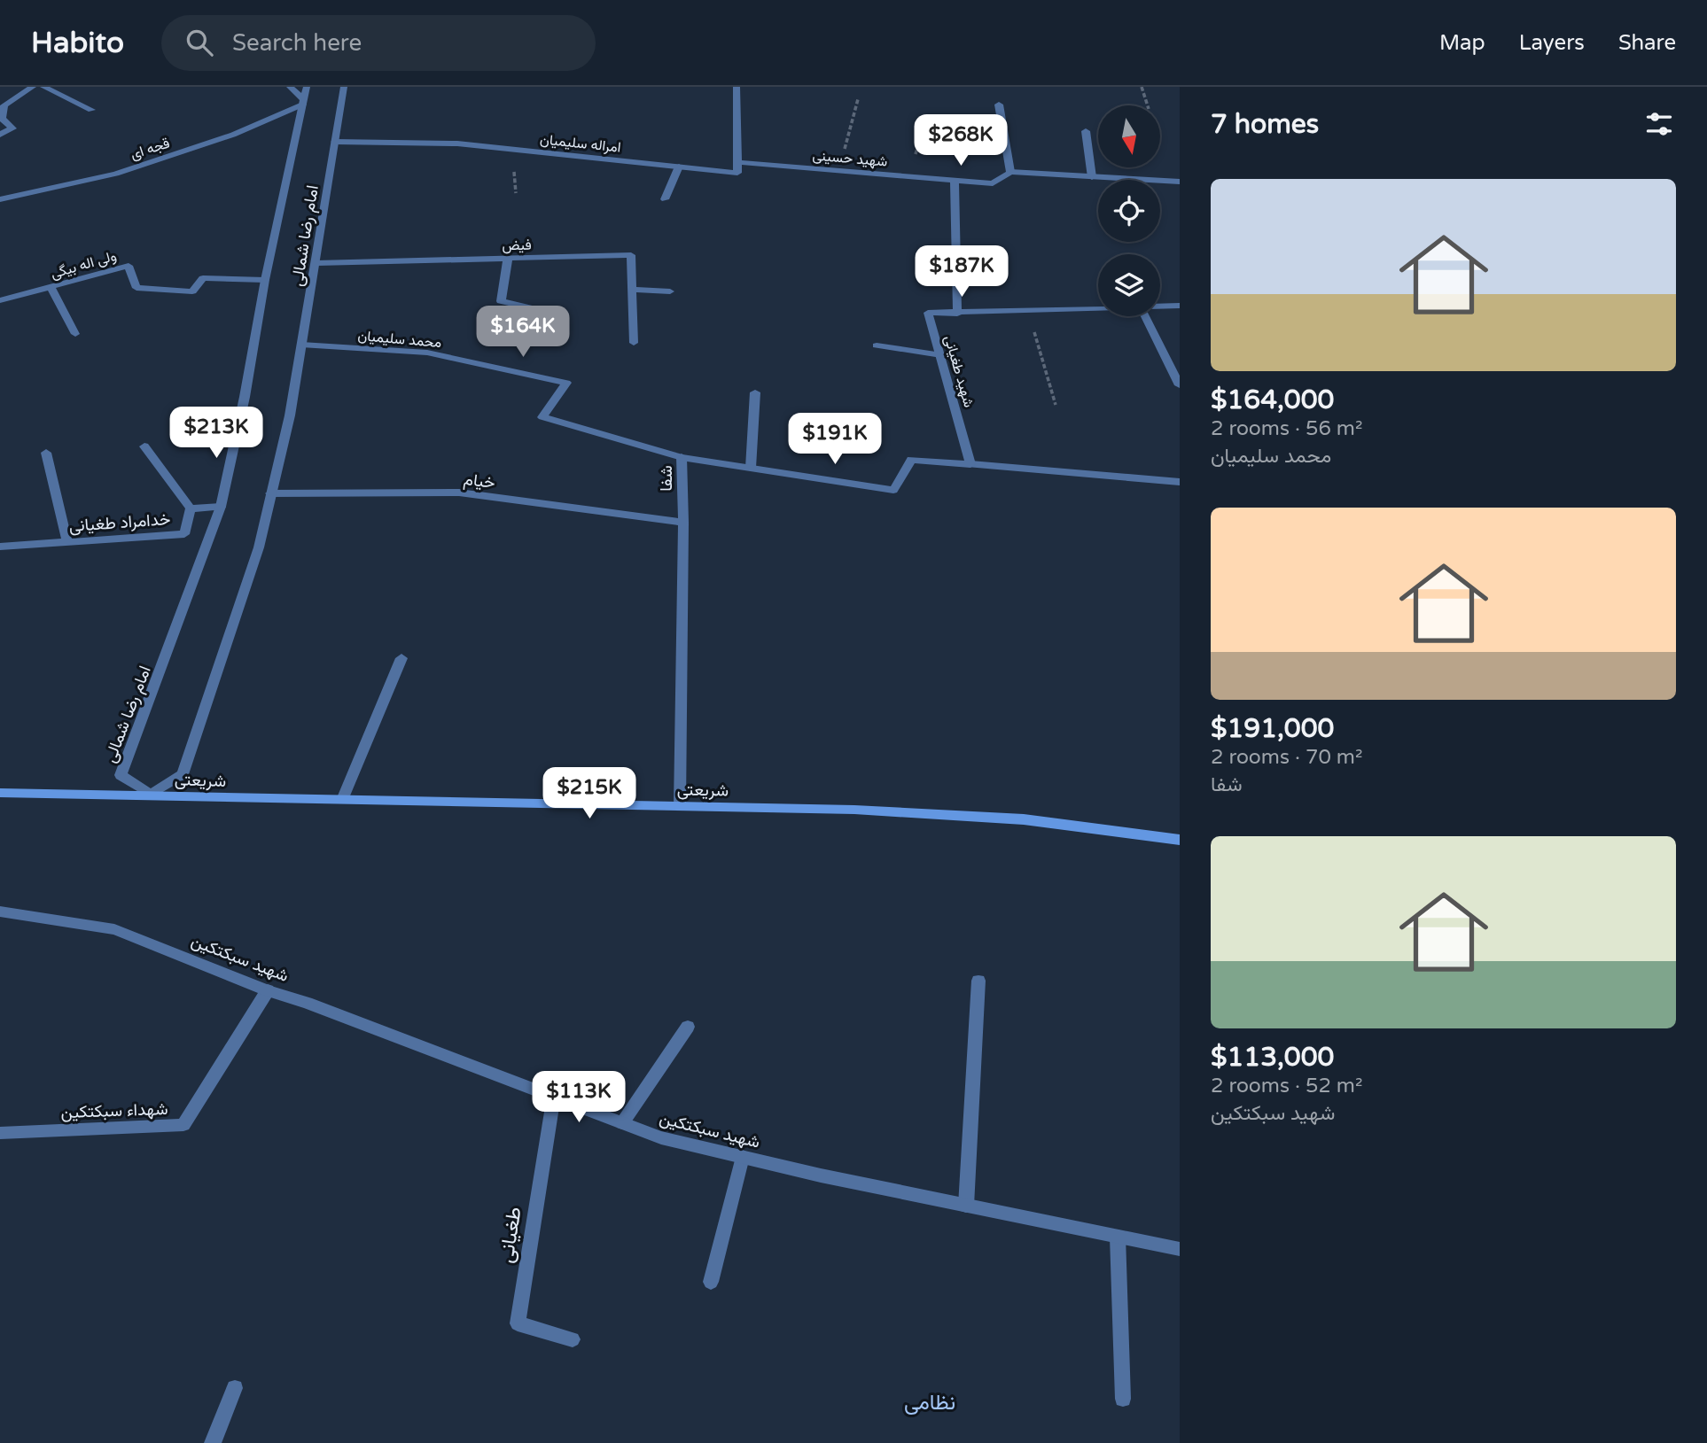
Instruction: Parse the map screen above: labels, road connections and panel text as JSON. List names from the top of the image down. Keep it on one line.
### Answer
{"streets":{"main road":["شریعتی"],"street":["امراله سلیمیان","قجه ای","شهید حسینی","امام رضا شمالی","فیض","ولی اله بیگی","محمد سلیمیان","شهید طغیانی","شفا","خیام","خدامراد طغیانی","شهید سبکتکین","شهداء سبکتکین","طغیانی"]},"crossings":[["امراله سلیمیان","شهید حسینی"],["امراله سلیمیان","امام رضا شمالی"],["قجه ای","امام رضا شمالی"],["امام رضا شمالی","فیض"],["امام رضا شمالی","ولی اله بیگی"],["امام رضا شمالی","محمد سلیمیان"],["امام رضا شمالی","خیام"],["امام رضا شمالی","خدامراد طغیانی"],["امام رضا شمالی","شریعتی"],["محمد سلیمیان","شفا"],["شهید طغیانی","شفا"],["شفا","خیام"],["شفا","شریعتی"],["شهید سبکتکین","شهداء سبکتکین"],["شهید سبکتکین","طغیانی"]],"districts":["نظامی"],"north":"bottom","page":{"header":"Habito","search":"Search here","nav":["Map","Layers","Share"],"heading":"7 homes","price":["$268K","$187K","$164K","$213K","$191K","$215K","$113K"],"list":[{"name":"$164,000","note":"2 rooms · 56 m² · محمد سلیمیان"},{"name":"$191,000","note":"2 rooms · 70 m² · شفا"},{"name":"$113,000","note":"2 rooms · 52 m² · شهید سبکتکین"}]}}
